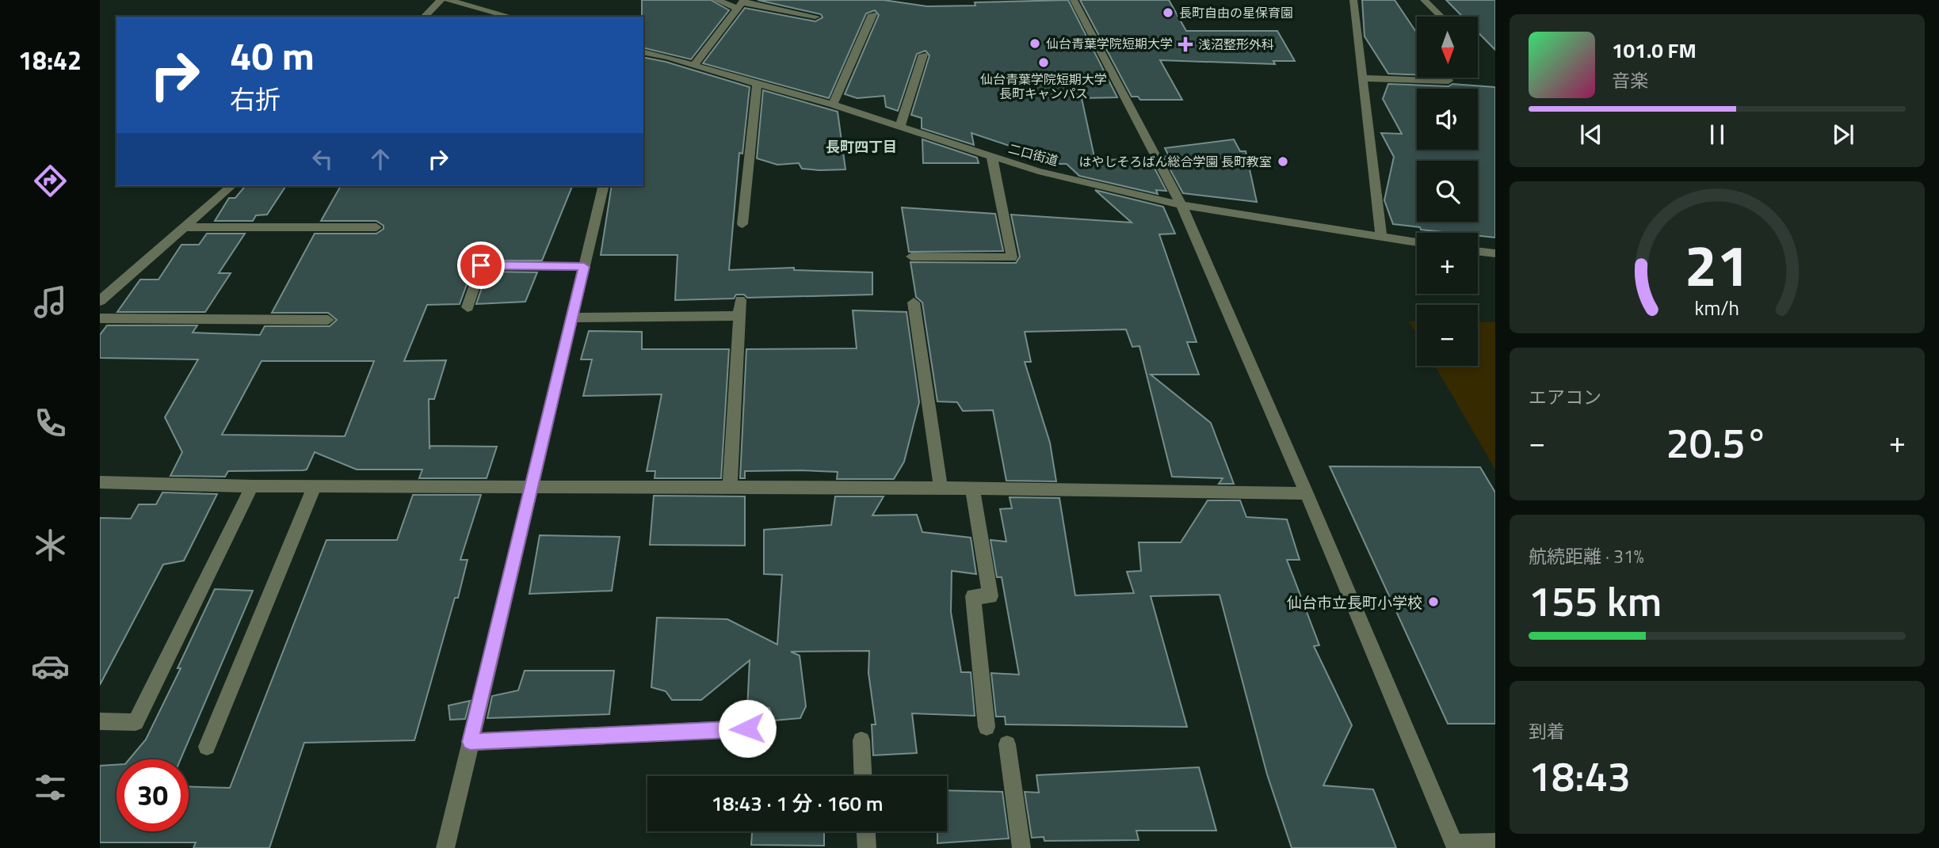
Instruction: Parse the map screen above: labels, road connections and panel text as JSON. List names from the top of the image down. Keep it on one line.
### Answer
{"streets":{"street":["二口街道"]},"districts":["長町四丁目"],"places":{"other":["長町自由の星保育園","仙台青葉学院短期大学","仙台青葉学院短期大学 長町キャンパス","はやしそろばん総合学園 長町教室","仙台市立長町小学校"],"health":["浅沼整形外科"]},"north":"bottom","page":{"tabs":"18:42","map_buttons":["+","−"],"turn":["40 m","右折"],"song":["101.0 FM","音楽"],"tile":["エアコン",["航続距離 · 31%","155 km"],["到着","18:43"]],"heat":["−","20.5°","+"],"limit":"30","trip":"18:43 · 1 分 · 160 m","gauge":["21","km/h"]}}
